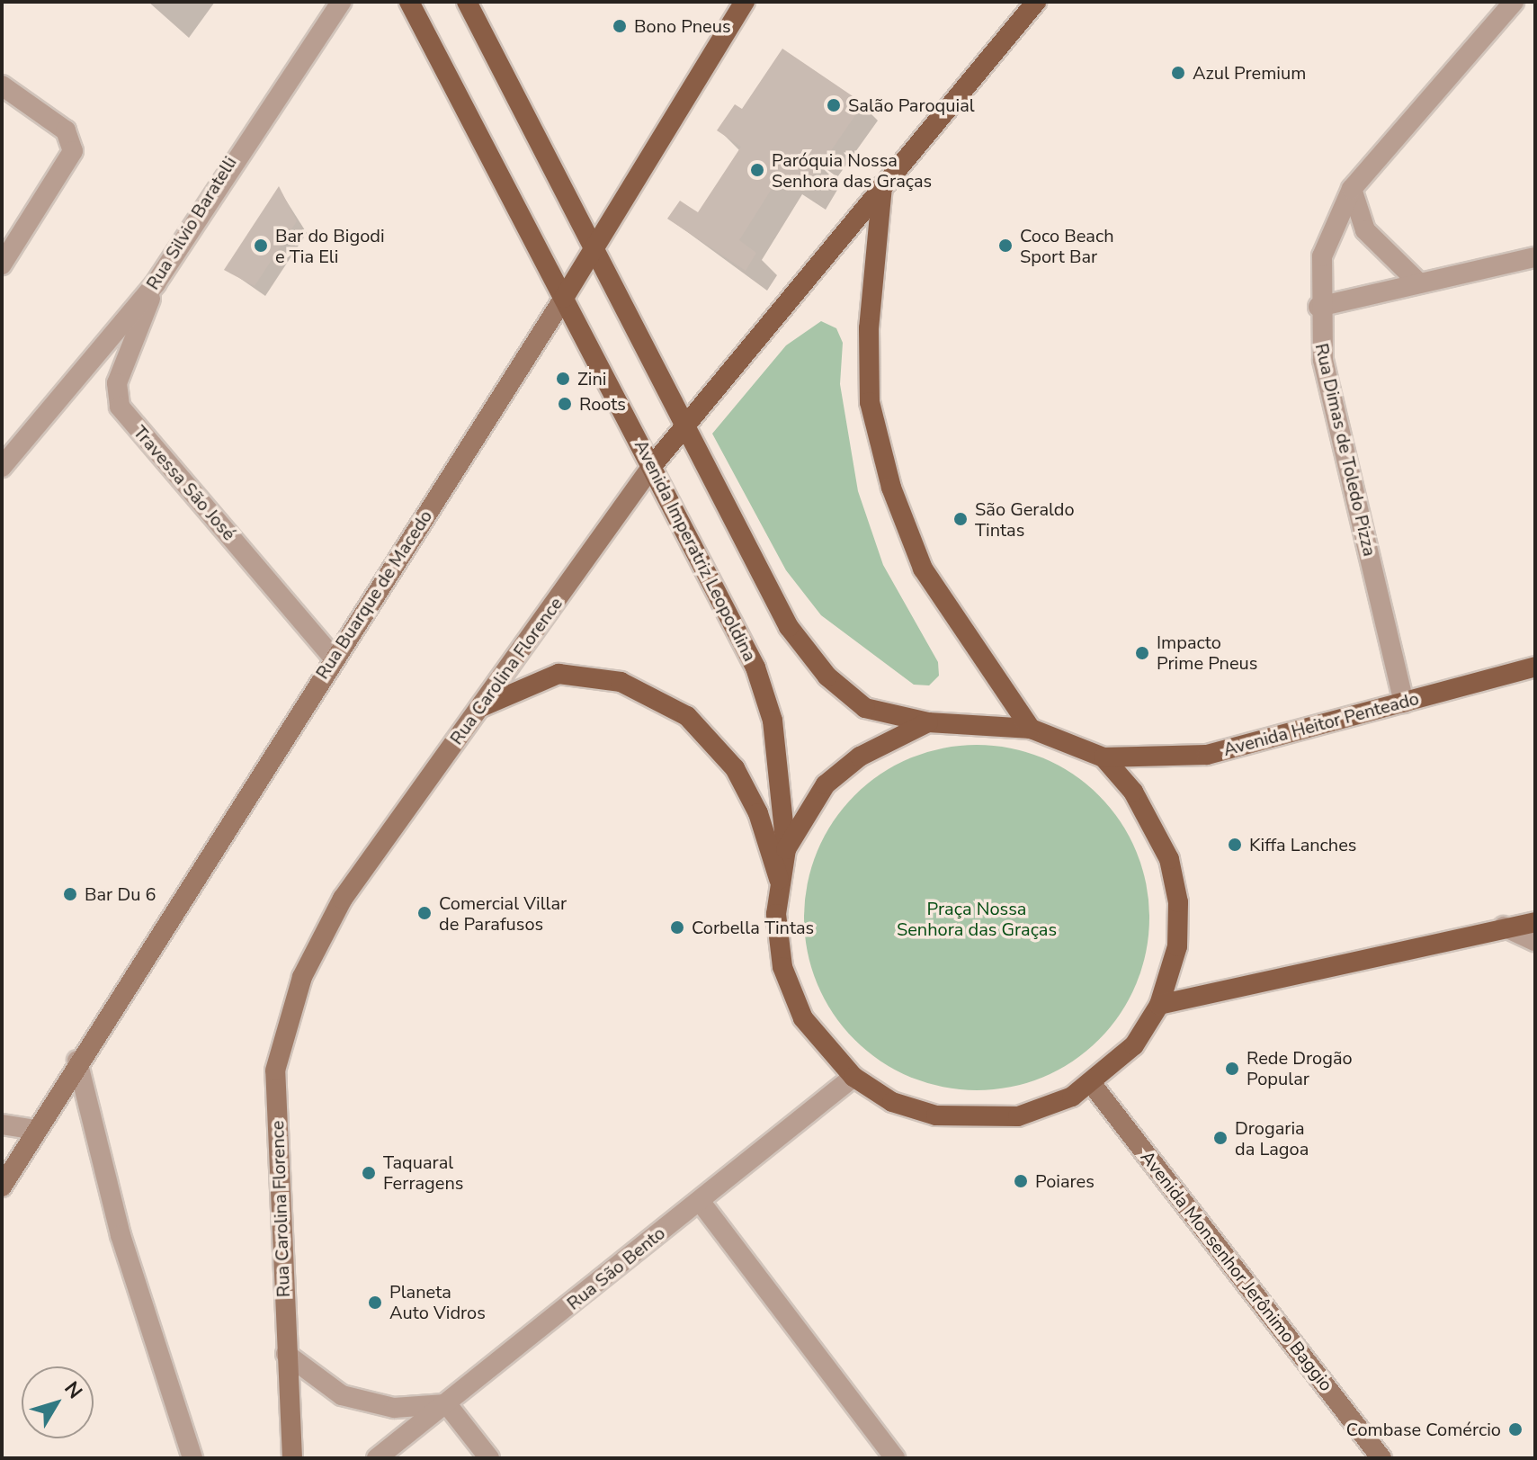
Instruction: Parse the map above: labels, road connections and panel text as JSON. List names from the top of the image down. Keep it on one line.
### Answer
{"streets":{"main road":["Avenida Imperatriz Leopoldina","Rua Buarque de Macedo","Rua Carolina Florence","Avenida Heitor Penteado","Avenida Monsenhor Jerônimo Baggio"],"street":["Rua Silvio Baratelli","Rua Dimas de Toledo Pizza","Travessa São José","Rua São Bento"]},"crossings":[["Rua Silvio Baratelli","Travessa São José"],["Rua Dimas de Toledo Pizza","Avenida Heitor Penteado"],["Travessa São José","Rua Buarque de Macedo"],["Avenida Imperatriz Leopoldina","Rua Buarque de Macedo"],["Avenida Imperatriz Leopoldina","Rua Carolina Florence"]],"parks":["Praça Nossa Senhora das Graças"],"places":["Bono Pneus","Azul Premium","Salão Paroquial","Paróquia Nossa Senhora das Graças","Bar do Bigodi e Tia Eli","Coco Beach Sport Bar","Zini","Roots","São Geraldo Tintas","Impacto Prime Pneus","Kiffa Lanches","Bar Du 6","Comercial Villar de Parafusos","Corbella Tintas","Rede Drogão Popular","Drogaria da Lagoa","Taquaral Ferragens","Poiares","Planeta Auto Vidros","Combase Comércio"],"north":"top right"}
